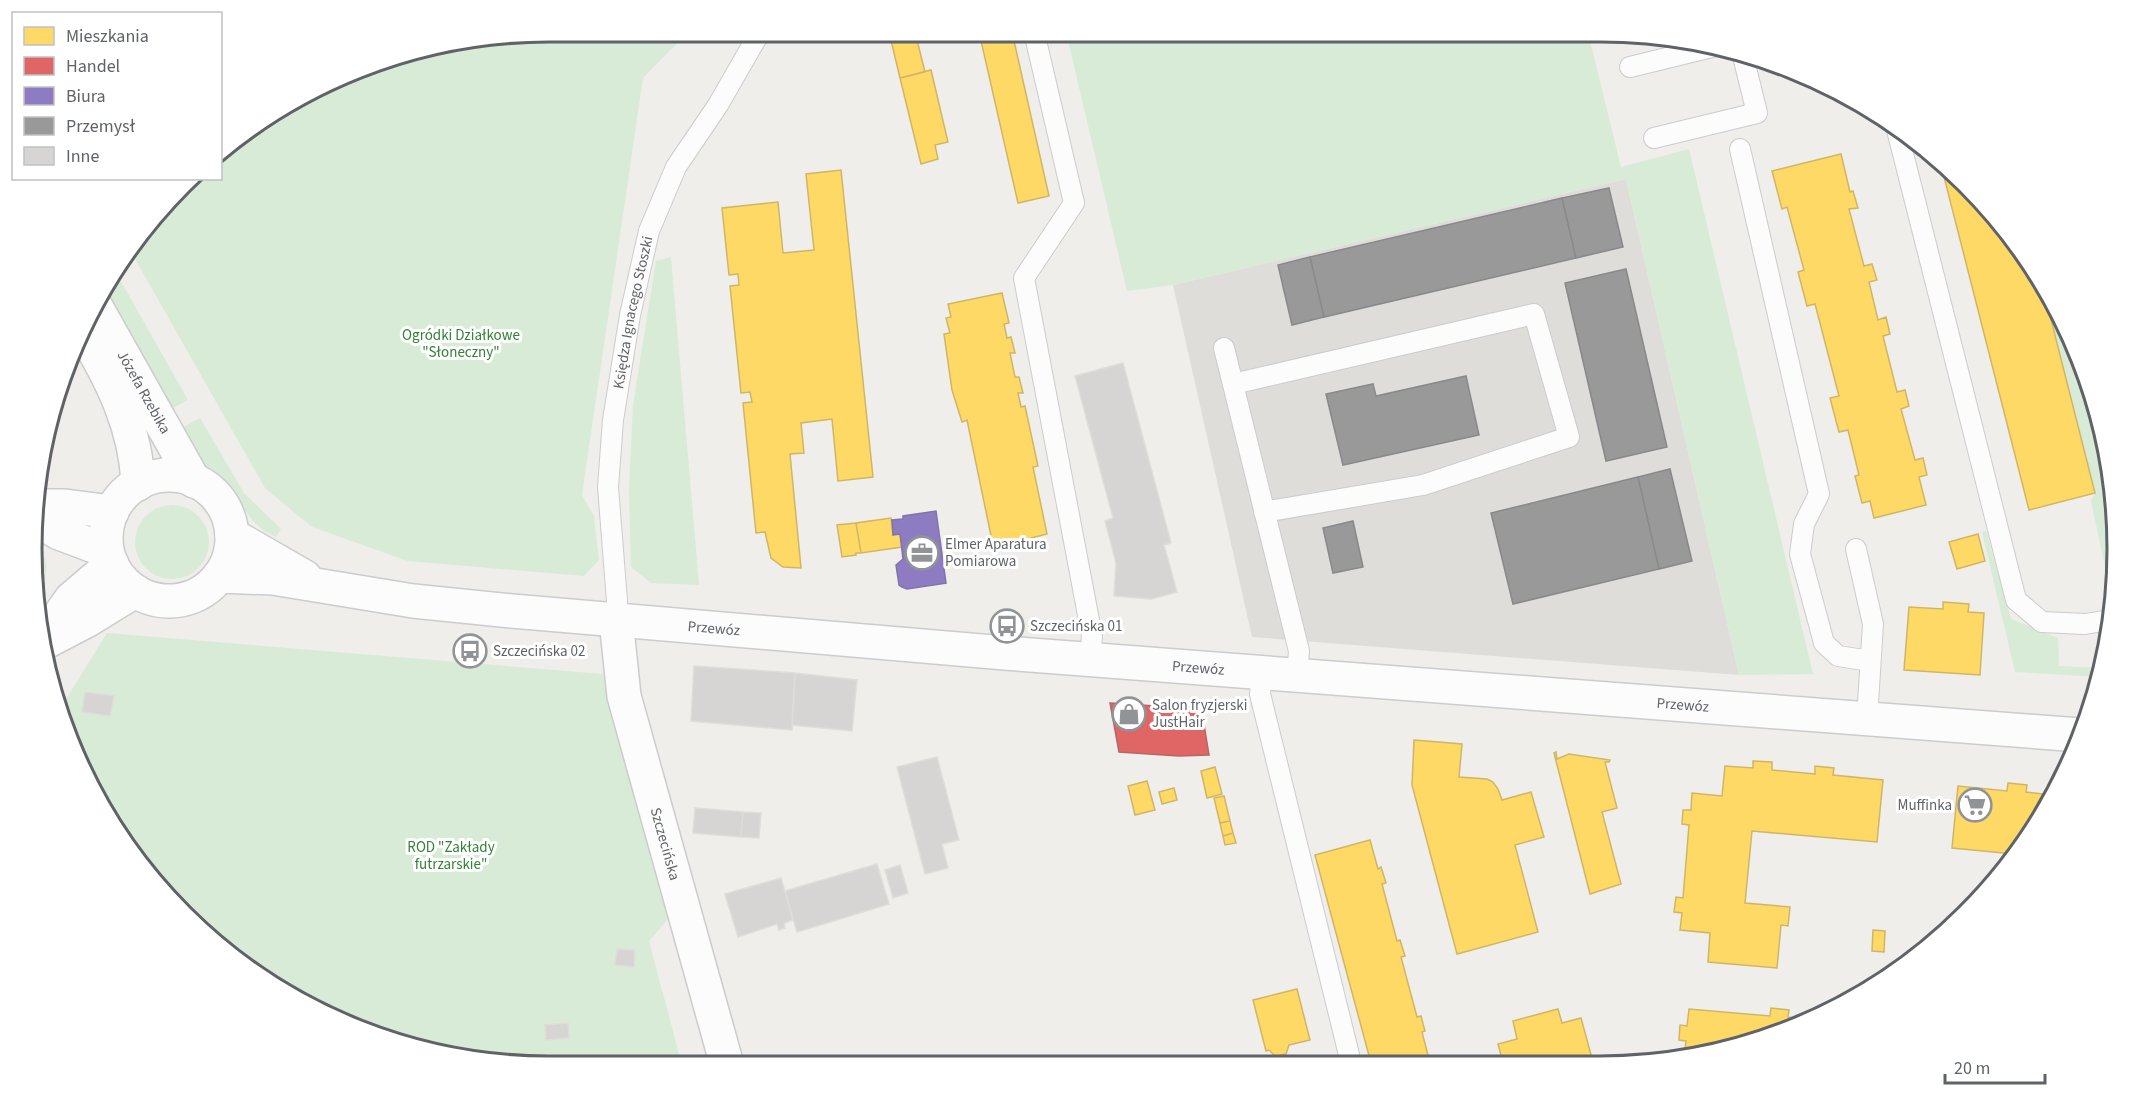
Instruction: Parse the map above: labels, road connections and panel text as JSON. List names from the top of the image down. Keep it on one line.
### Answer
{"streets":{"street":["Józefa Rzebika","Przewóz","Szczecińska"],"lane":["Księdza Ignacego Stoszki"]},"crossings":[["Księdza Ignacego Stoszki","Przewóz"],["Księdza Ignacego Stoszki","Szczecińska"],["Józefa Rzebika","Przewóz"],["Przewóz","Szczecińska"]],"parks":["Ogródki Działkowe \"Słoneczny\"","ROD \"Zakłady futrzarskie\""],"places":{"office":["Elmer Aparatura Pomiarowa"],"bus stop":["Szczecińska 01","Szczecińska 02"],"shop":["Salon fryzjerski JustHair"],"supermarket":["Muffinka"]},"legend":["Mieszkania","Handel","Biura","Przemysł","Inne"],"scale_bar":"20 m"}
